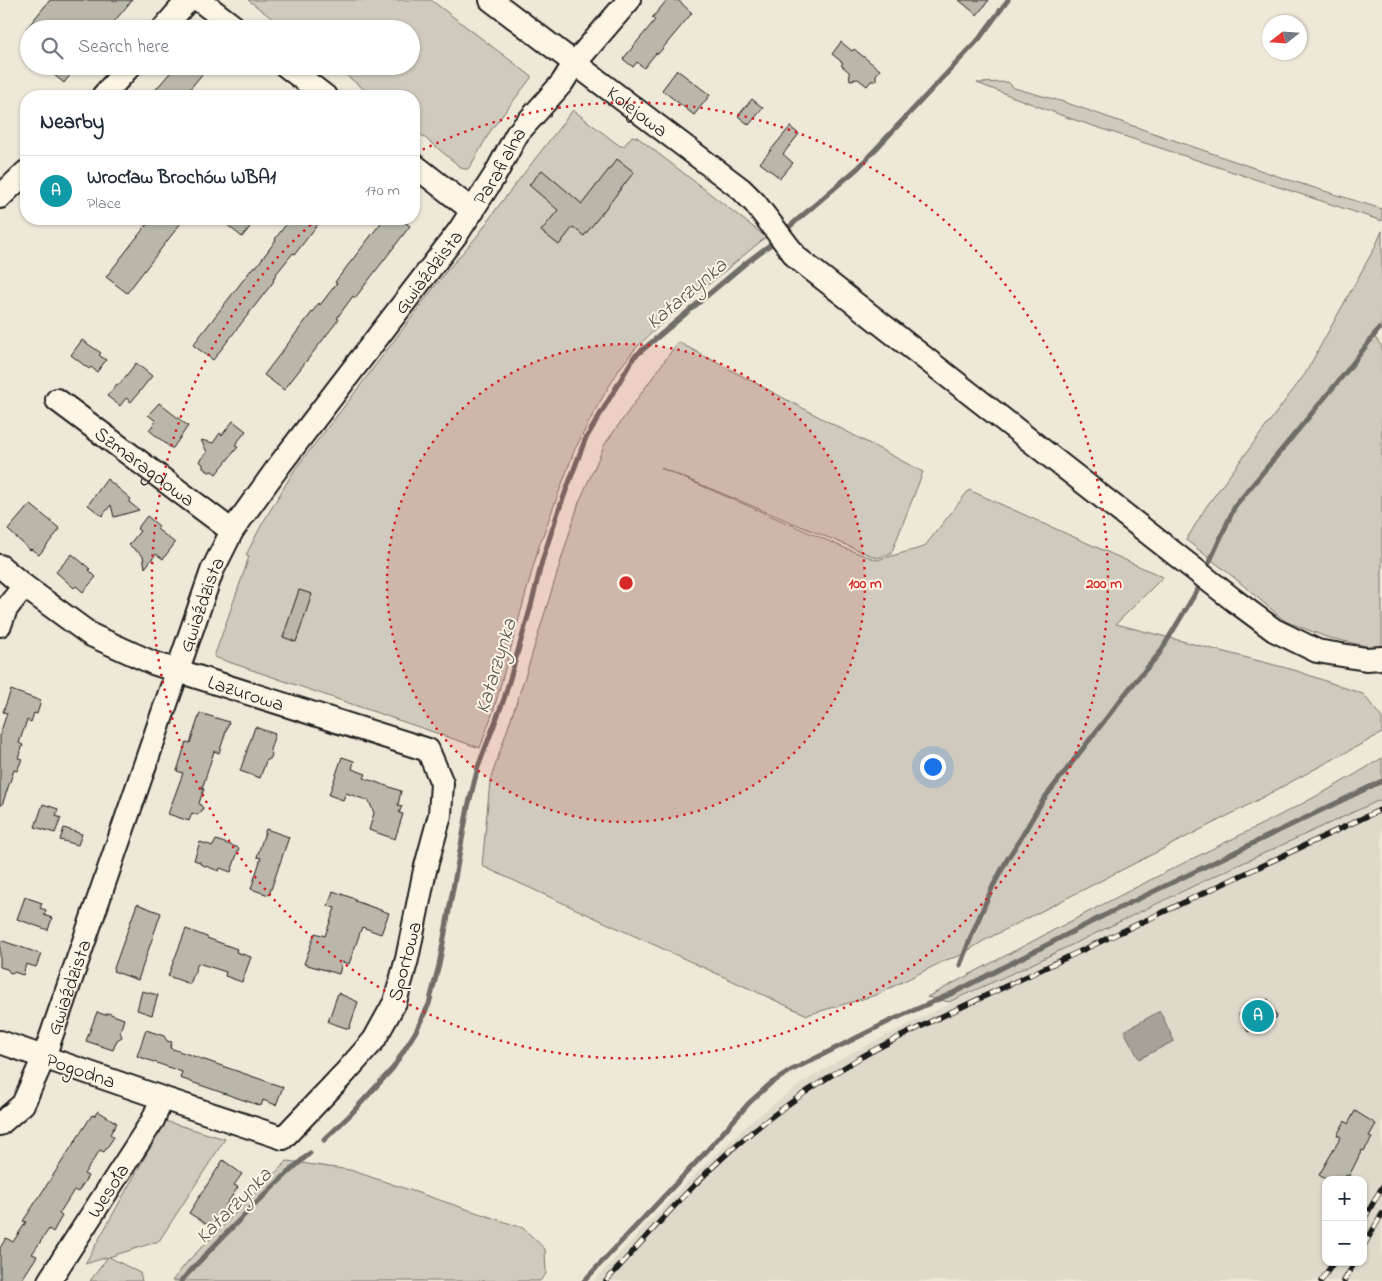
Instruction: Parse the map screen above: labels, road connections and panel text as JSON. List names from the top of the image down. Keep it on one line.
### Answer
{"streets":{"street":["Kolejowa","Parafialna","Gwiaździsta","Szmaragdowa","Lazurowa","Sportowa","Pogodna","Wesoła"]},"crossings":[["Kolejowa","Parafialna"],["Parafialna","Gwiaździsta"],["Gwiaździsta","Szmaragdowa"],["Gwiaździsta","Lazurowa"],["Gwiaździsta","Pogodna"],["Lazurowa","Sportowa"],["Sportowa","Pogodna"],["Pogodna","Wesoła"]],"water":["Katarzynka"],"north":"left","page":{"search":"Search here","heading":"Nearby","list":[{"mark":"A","name":"Wrocław Brochów WBA1","note":"Place","value":"170 m"}],"pins":"A","map_buttons":["+","−"]},"rings":["100 m","200 m"]}
